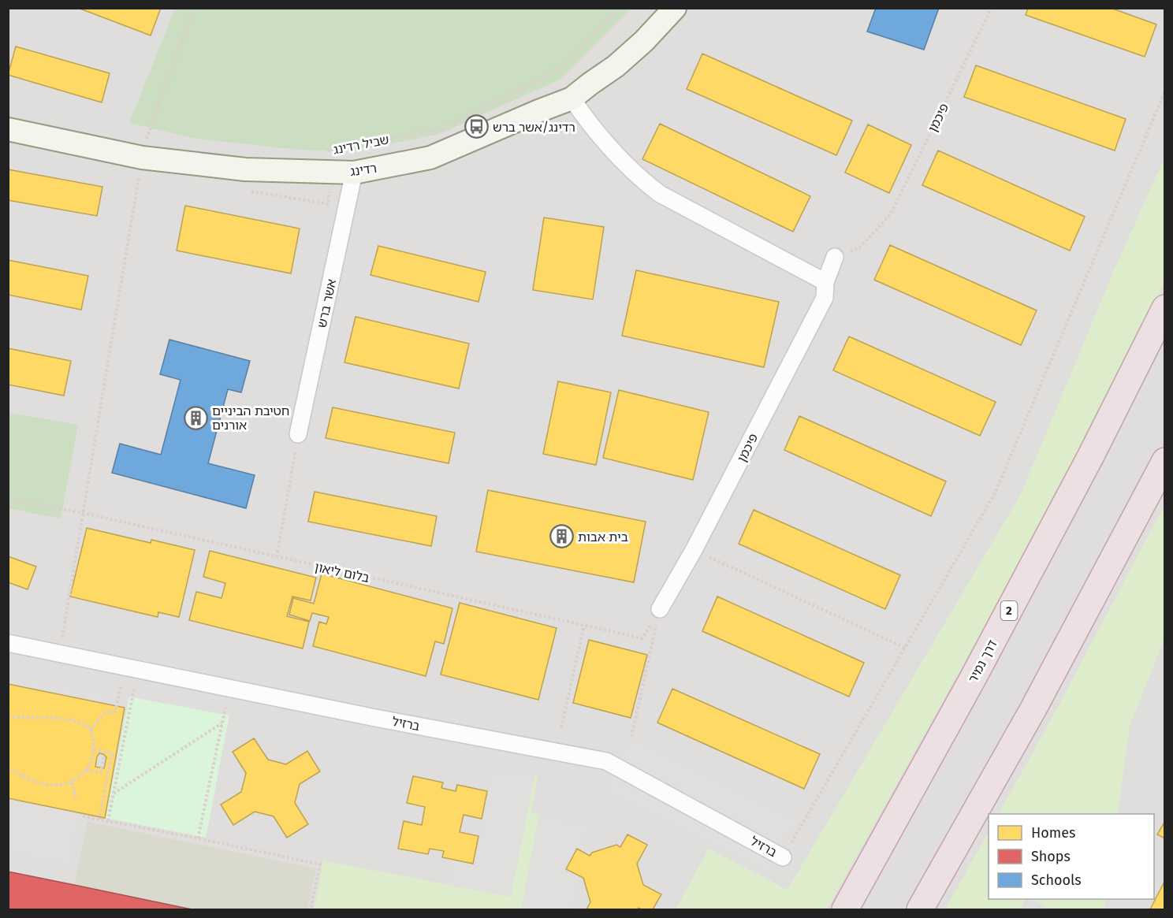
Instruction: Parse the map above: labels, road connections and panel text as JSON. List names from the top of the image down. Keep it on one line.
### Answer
{"streets":{"highway":["2","דרך נמיר"],"street":["פיכמן","רדינג","אשר ברש","ברזיל"],"path":["שביל רדינג","בלום ליאון"]},"crossings":[["פיכמן","בלום ליאון"],["שביל רדינג","רדינג"],["רדינג","אשר ברש"]],"places":{"bus stop":["רדינג/אשר ברש"],"building":["חטיבת הביניים אורנים","בית אבות"]},"legend":["Homes","Shops","Schools"]}
